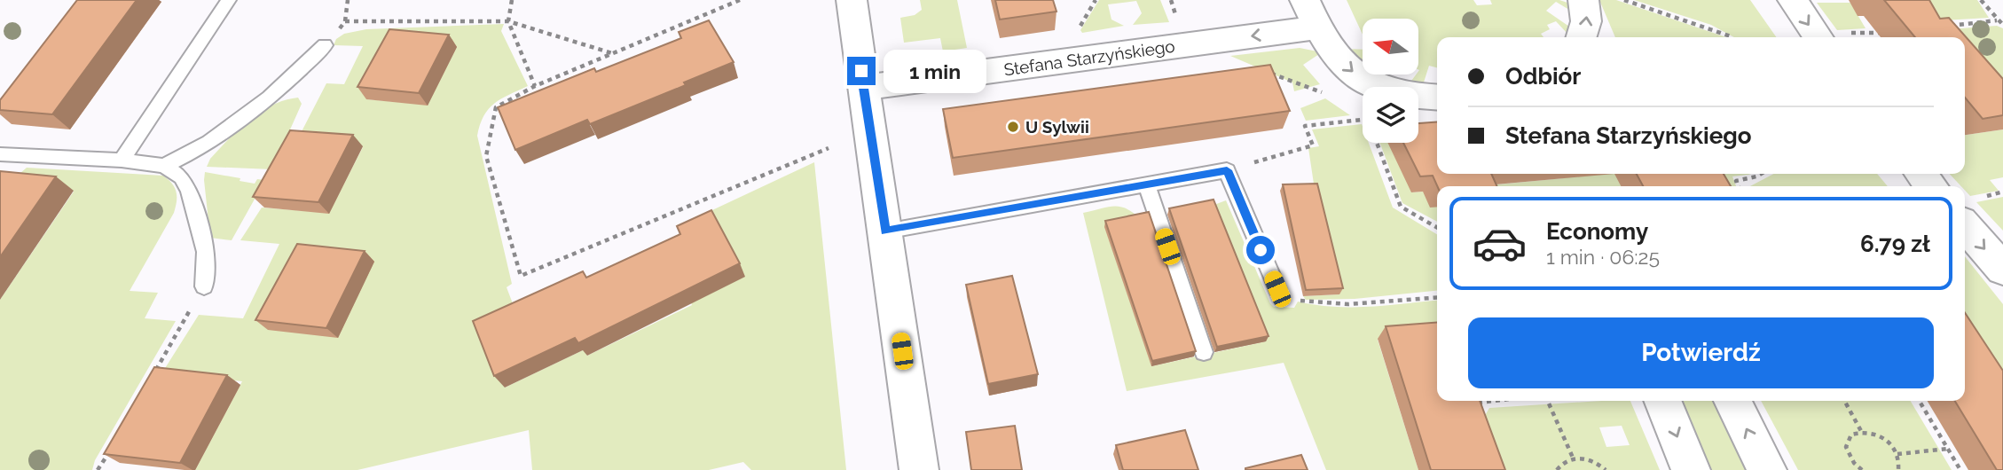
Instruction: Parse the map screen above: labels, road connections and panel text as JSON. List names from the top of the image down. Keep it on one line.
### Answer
{"streets":{"street":["Stefana Starzyńskiego"]},"places":["U Sylwii"],"north":"left","page":{"banner":["Odbiór","Stefana Starzyńskiego"],"bubble":"1 min","list":[{"name":"Economy","note":"1 min · 06:25","value":"6.79 zł"}],"buttons":"Potwierdź"}}
